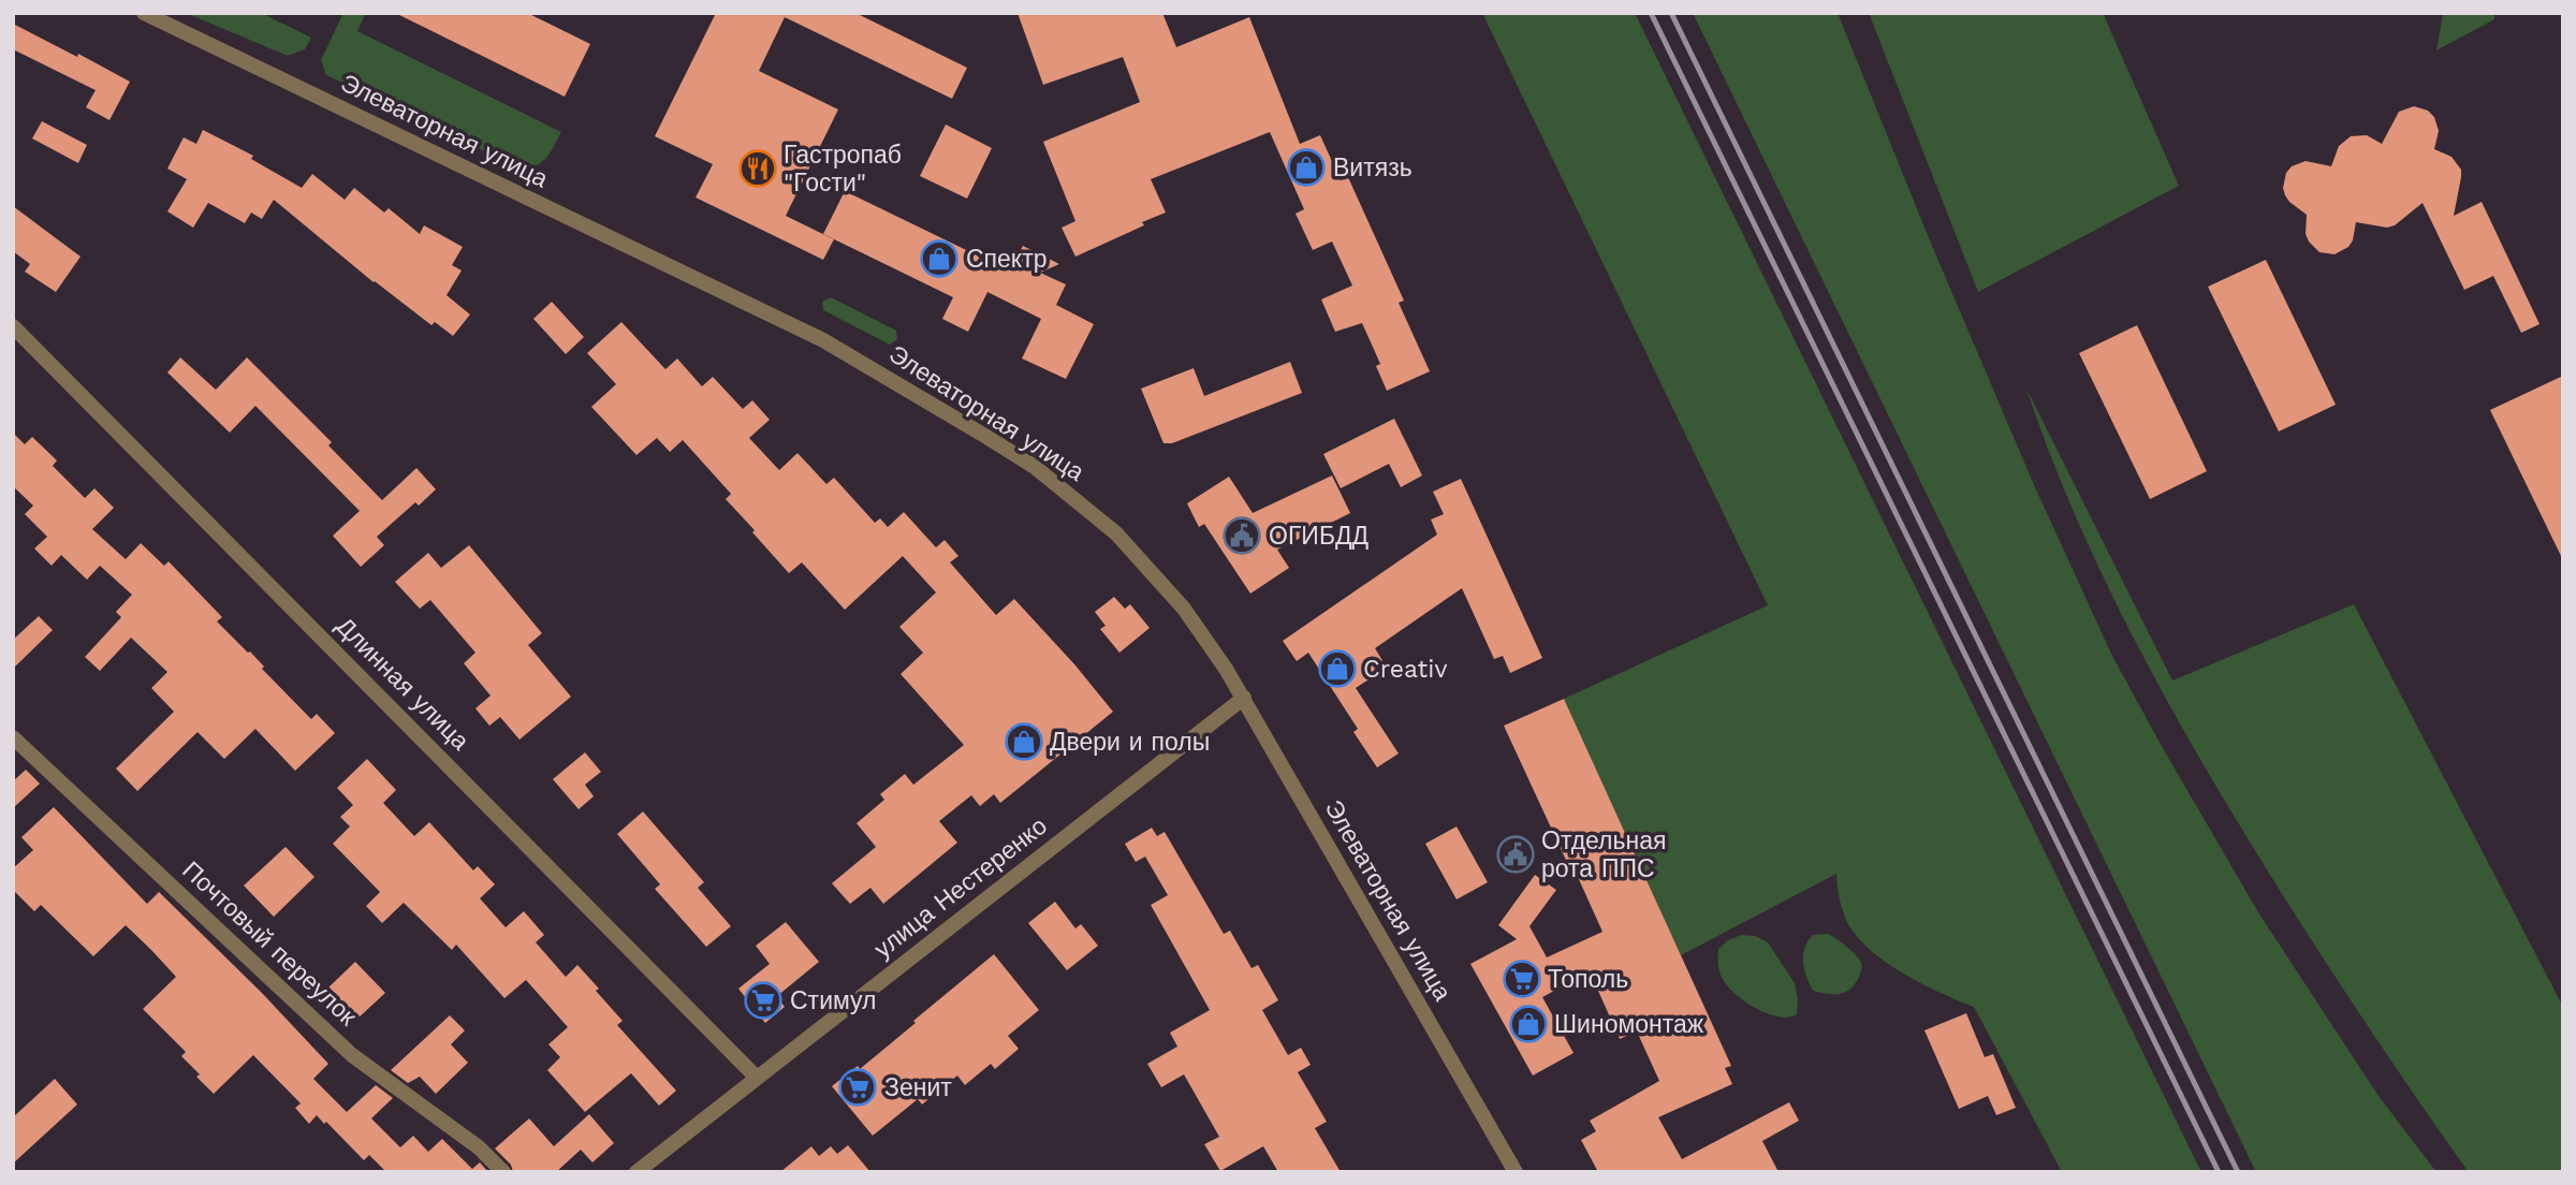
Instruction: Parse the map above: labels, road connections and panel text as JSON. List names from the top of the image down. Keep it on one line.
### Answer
{"streets":{"street":["Элеваторная улица","Длинная улица","улица Нестеренко","Почтовый переулок"]},"crossings":[["Элеваторная улица","улица Нестеренко"],["Длинная улица","улица Нестеренко"]],"places":{"shop":["Витязь","Спектр","Creativ","Двери и полы","Шиномонтаж"],"restaurant":["Гастропаб \"Гости\""],"public building":["ОГИБДД","Отдельная рота ППС"],"supermarket":["Тополь","Стимул","Зенит"]}}
